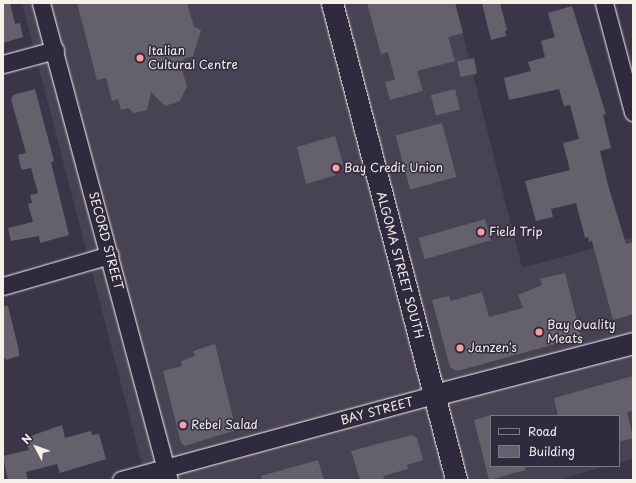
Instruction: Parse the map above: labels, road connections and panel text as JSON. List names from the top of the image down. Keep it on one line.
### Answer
{"streets":{"street":["SECORD STREET","ALGOMA STREET SOUTH","BAY STREET"]},"crossings":[["SECORD STREET","BAY STREET"],["ALGOMA STREET SOUTH","BAY STREET"]],"places":["Italian Cultural Centre","Bay Credit Union","Field Trip","Bay Quality Meats","Janzen's","Rebel Salad"],"legend":["Road","Building"],"north":"top left"}
